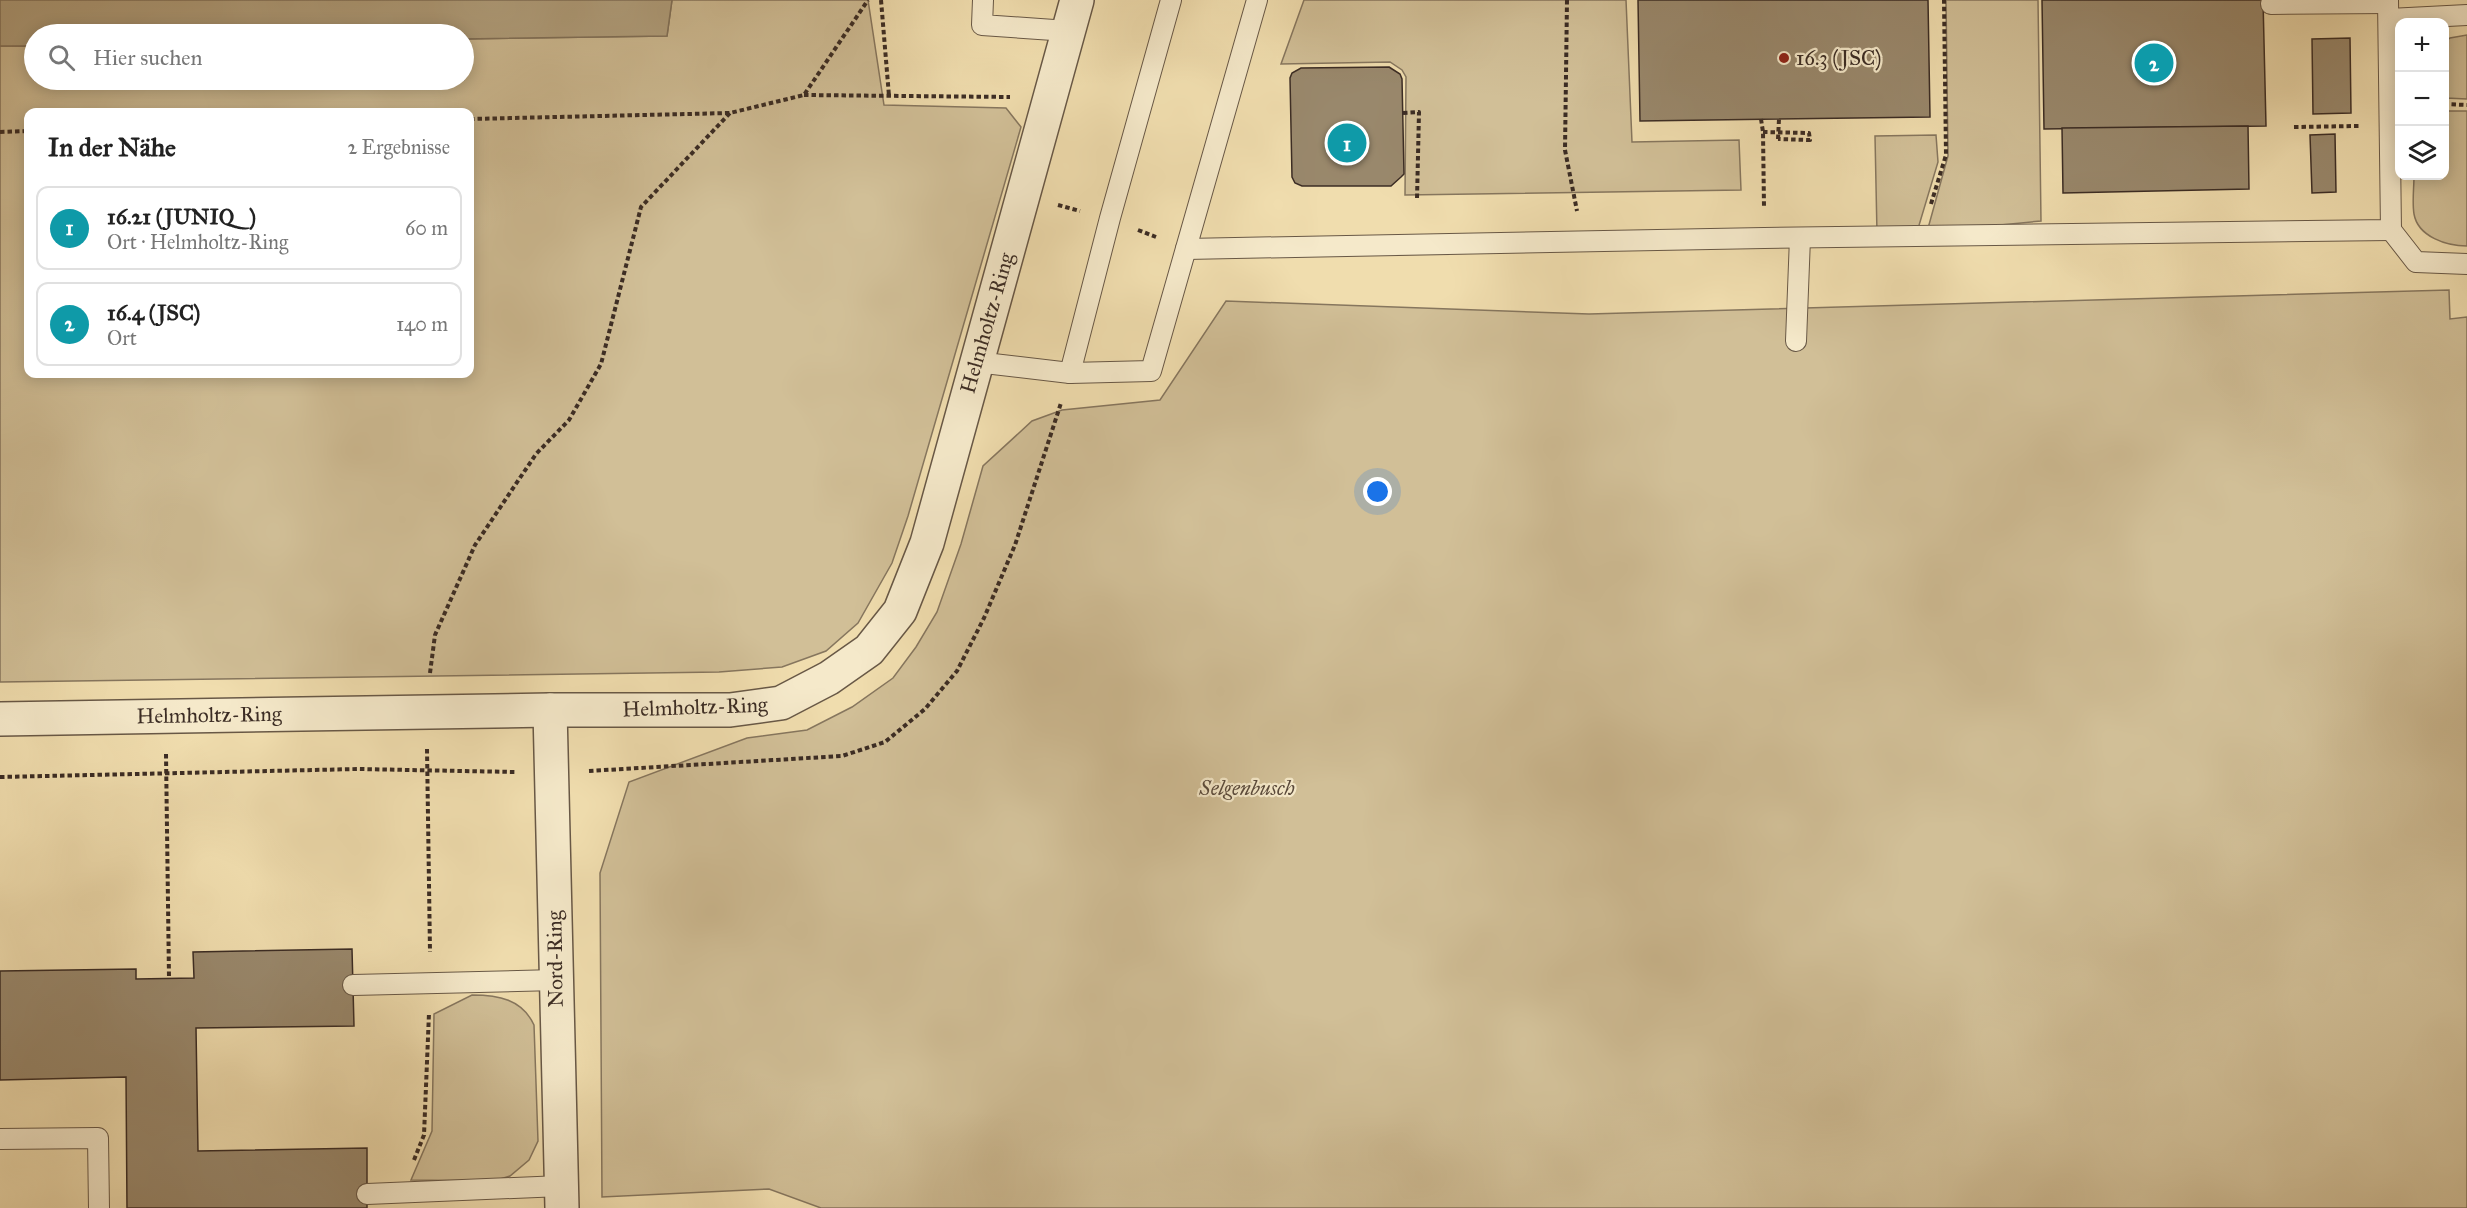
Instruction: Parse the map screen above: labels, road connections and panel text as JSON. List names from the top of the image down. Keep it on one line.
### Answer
{"streets":{"street":["Helmholtz-Ring","Nord-Ring"]},"crossings":[["Helmholtz-Ring","Nord-Ring"]],"parks":["Selgenbusch"],"places":["16.3 (JSC)"],"page":{"map_buttons":["+","−"],"search":"Hier suchen","pins":["2","1"],"heading":["In der Nähe","2 Ergebnisse"],"list":[{"mark":"1","name":"16.21 (JUNIQ)","note":"Ort · Helmholtz-Ring","value":"60 m"},{"mark":"2","name":"16.4 (JSC)","note":"Ort","value":"140 m"}]}}
